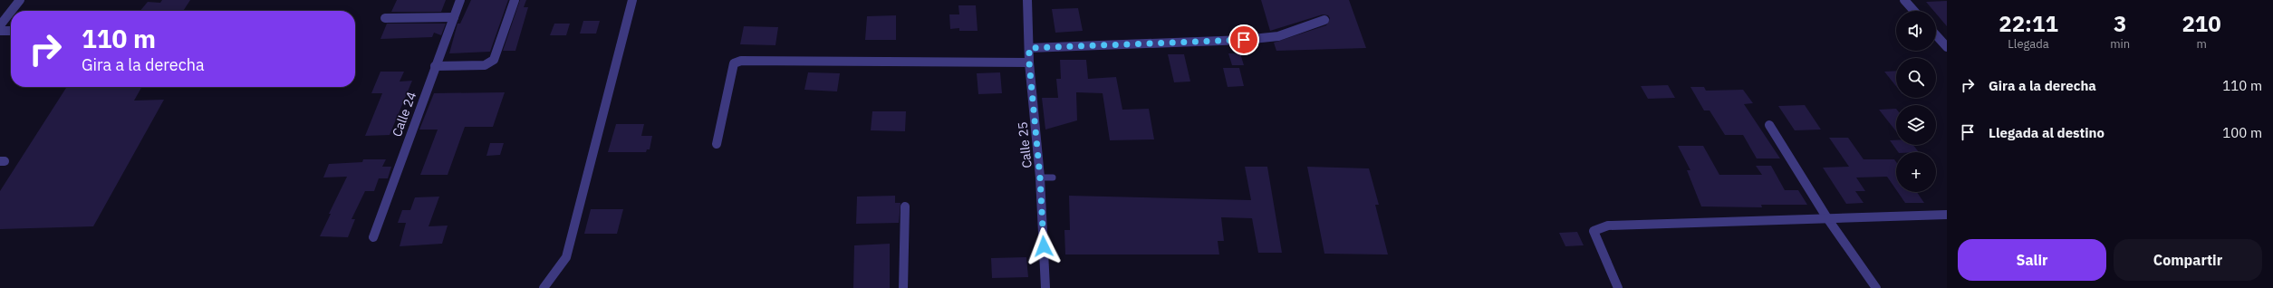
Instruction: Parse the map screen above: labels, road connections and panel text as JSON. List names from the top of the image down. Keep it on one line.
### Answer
{"streets":{"street":["Calle 24","Calle 25"]},"page":{"eta":["22:11","Llegada","3","min","210","m"],"map_buttons":"+","turn":["110 m","Gira a la derecha"],"list":[{"name":"Gira a la derecha","value":"110 m"},{"name":"Llegada al destino","value":"100 m"}],"buttons":["Salir","Compartir"]}}
